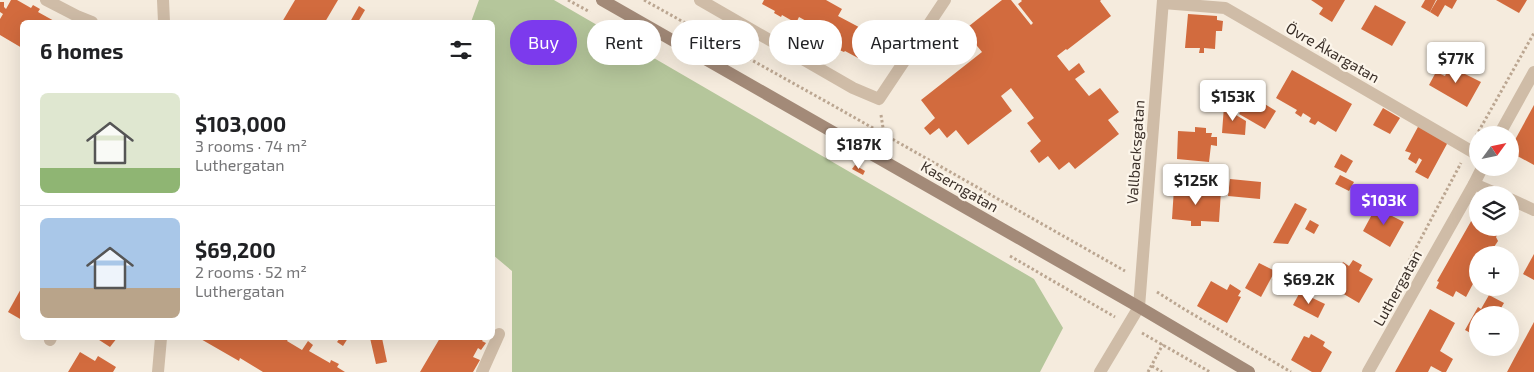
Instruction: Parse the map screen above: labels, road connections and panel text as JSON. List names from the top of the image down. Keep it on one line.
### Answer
{"streets":{"main road":["Kaserngatan"],"street":["Övre Åkargatan","Vallbacksgatan","Luthergatan"]},"crossings":[["Övre Åkargatan","Vallbacksgatan"],["Vallbacksgatan","Kaserngatan"]],"north":"top right","page":{"chip":["Buy","Rent","Filters","New","Apartment"],"heading":"6 homes","price":["$77K","$153K","$187K","$125K","$103K","$69.2K"],"list":[{"name":"$103,000","note":"3 rooms · 74 m² · Luthergatan"},{"name":"$69,200","note":"2 rooms · 52 m² · Luthergatan"}],"map_buttons":["+","−"]}}
